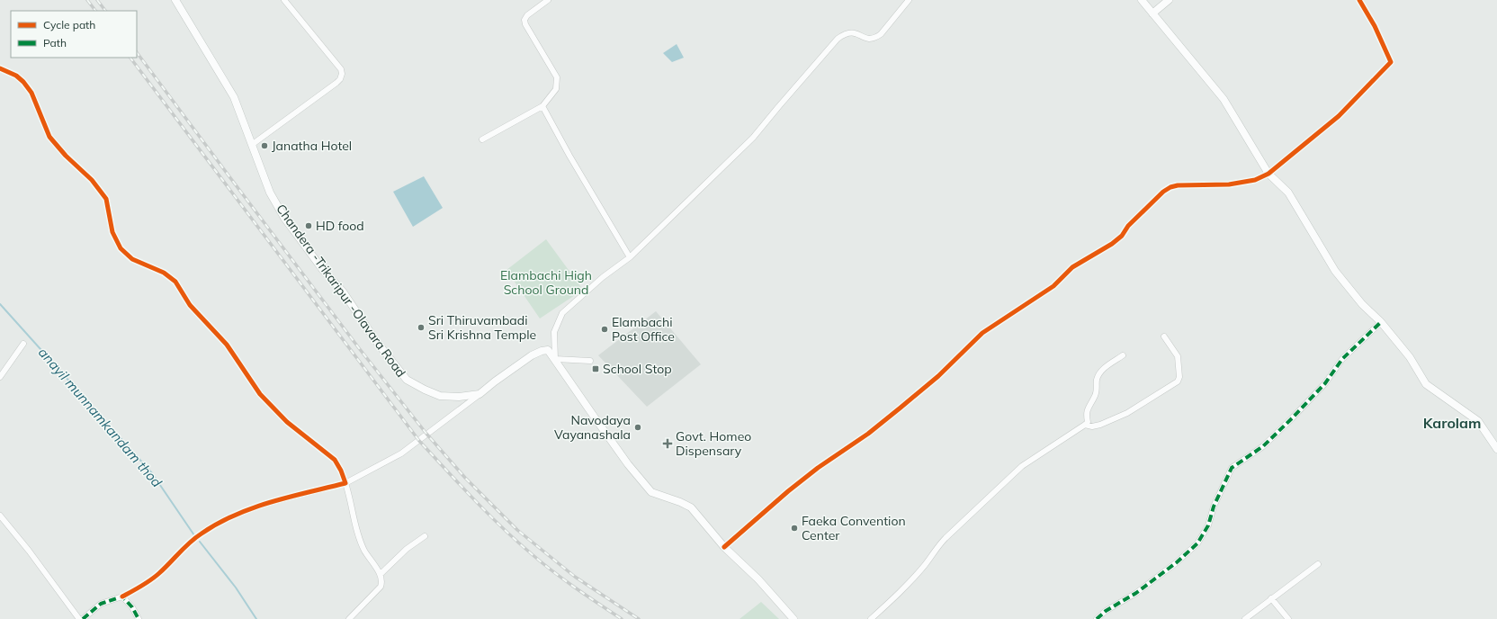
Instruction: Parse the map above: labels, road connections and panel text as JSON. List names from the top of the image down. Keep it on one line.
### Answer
{"streets":{"main road":["Chandera -Trikaripur -Olavara Road"]},"districts":["Karolam"],"water":["anayil munnamkandam thod"],"parks":["Elambachi High School Ground"],"places":{"other":["Janatha Hotel","HD food","Sri Thiruvambadi Sri Krishna Temple","Elambachi Post Office","Navodaya Vayanashala","Faeka Convention Center"],"transit":["School Stop"],"health":["Govt. Homeo Dispensary"]},"legend":["Cycle path","Path"]}
